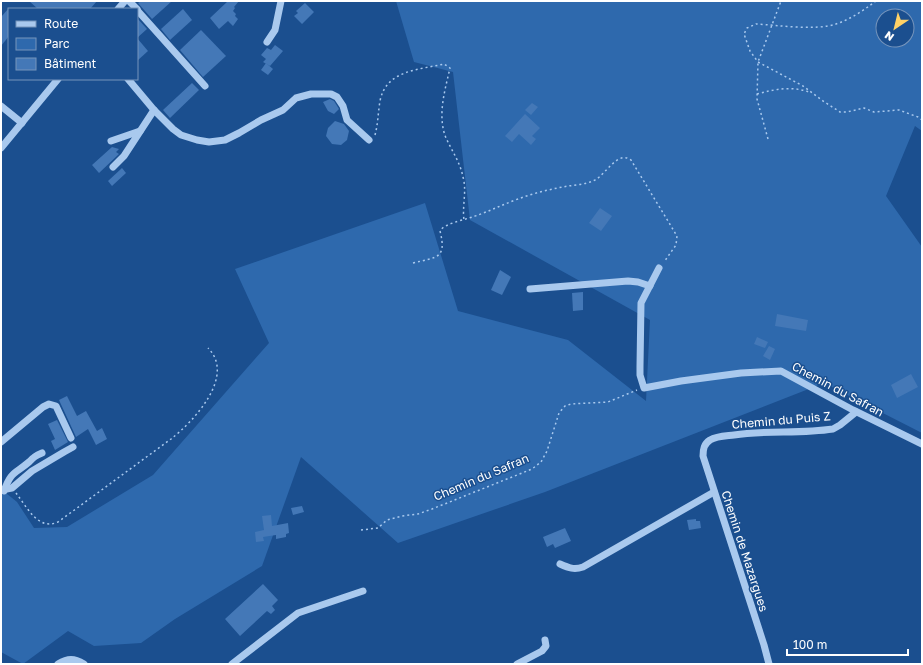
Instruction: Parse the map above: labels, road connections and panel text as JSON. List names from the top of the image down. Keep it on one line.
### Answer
{"streets":{"street":["Chemin du Safran","Chemin du Puis Z","Chemin de Mazargues"]},"crossings":[["Chemin du Safran","Chemin du Puis Z"],["Chemin du Puis Z","Chemin de Mazargues"]],"legend":["Route","Parc","Bâtiment"],"scale_bar":"100 m","north":"bottom left"}
